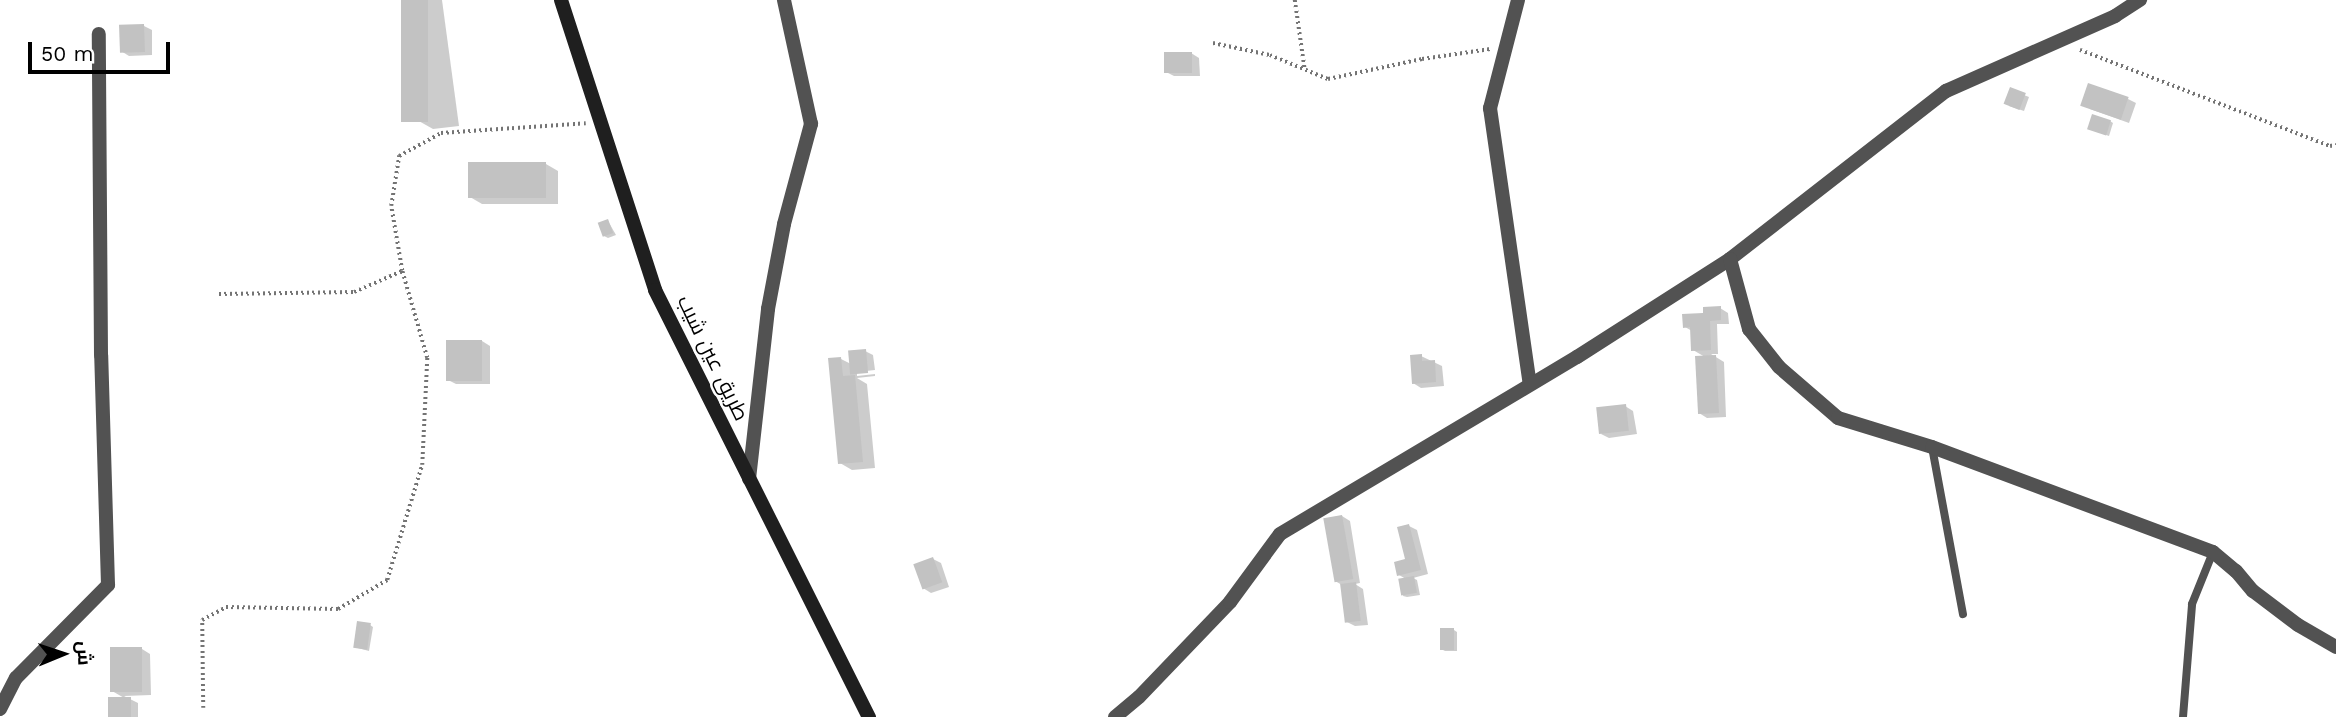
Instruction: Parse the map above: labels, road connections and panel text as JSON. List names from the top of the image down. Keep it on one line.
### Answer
{"streets":{"main road":["طريق عين شيب"]},"scale_bar":"50 m","north":"right"}
